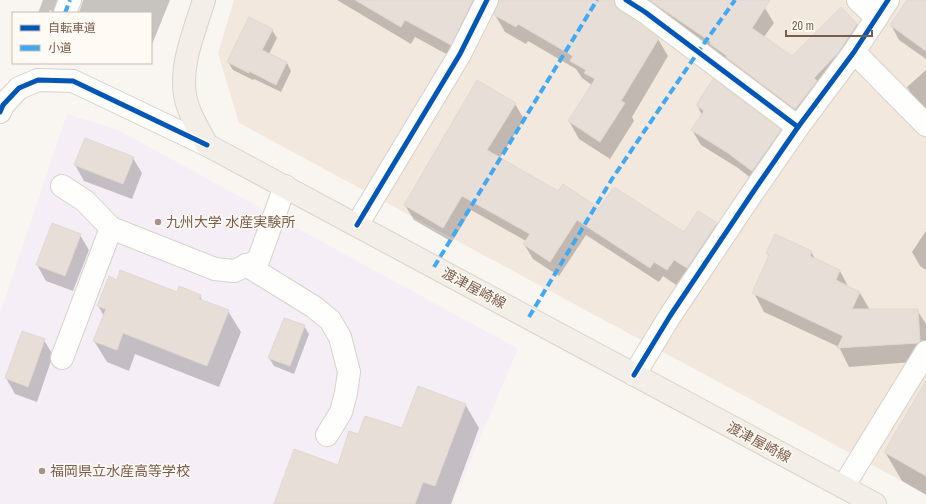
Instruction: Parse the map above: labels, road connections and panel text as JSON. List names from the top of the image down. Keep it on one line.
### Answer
{"streets":{"main road":["渡津屋崎線"]},"places":["九州大学 水産実験所","福岡県立水産高等学校"],"legend":["自転車道","小道"],"scale_bar":"20 m"}
